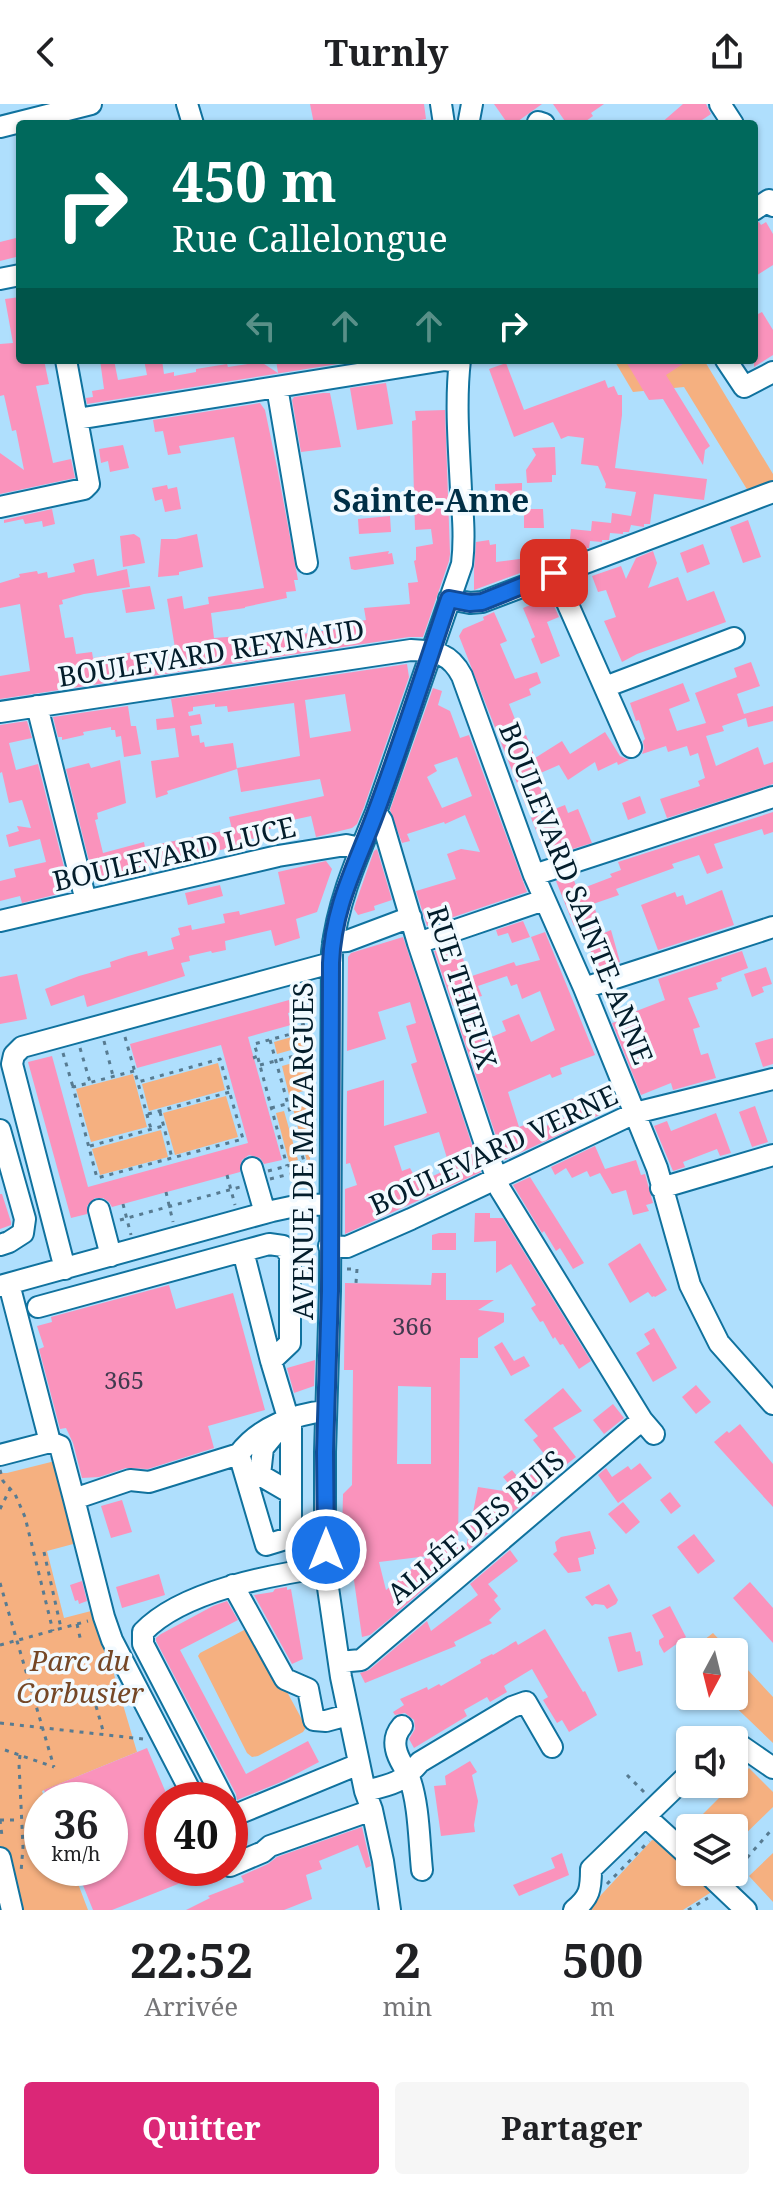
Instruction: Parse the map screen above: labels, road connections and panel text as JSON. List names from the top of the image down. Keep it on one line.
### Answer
{"streets":{"street":["BOULEVARD REYNAUD","BOULEVARD LUCE","BOULEVARD SAINTE-ANNE","RUE THIEUX","BOULEVARD VERNE","AVENUE DE MAZARGUES","ALLÉE DES BUIS"]},"crossings":[["BOULEVARD REYNAUD","BOULEVARD SAINTE-ANNE"],["BOULEVARD REYNAUD","AVENUE DE MAZARGUES"],["BOULEVARD LUCE","AVENUE DE MAZARGUES"],["BOULEVARD SAINTE-ANNE","BOULEVARD VERNE"],["BOULEVARD SAINTE-ANNE","AVENUE DE MAZARGUES"],["RUE THIEUX","BOULEVARD VERNE"],["RUE THIEUX","AVENUE DE MAZARGUES"],["RUE THIEUX","ALLÉE DES BUIS"],["BOULEVARD VERNE","AVENUE DE MAZARGUES"],["AVENUE DE MAZARGUES","ALLÉE DES BUIS"]],"districts":["Sainte-Anne"],"parks":["Parc du Corbusier"],"house_numbers":["366","365"],"north":"bottom","page":{"header":"Turnly","turn":["450 m","Rue Callelongue"],"speed":"36 km/h","limit":"40","eta":["22:52","Arrivée","2","min","500","m"],"buttons":["Quitter","Partager"]}}
